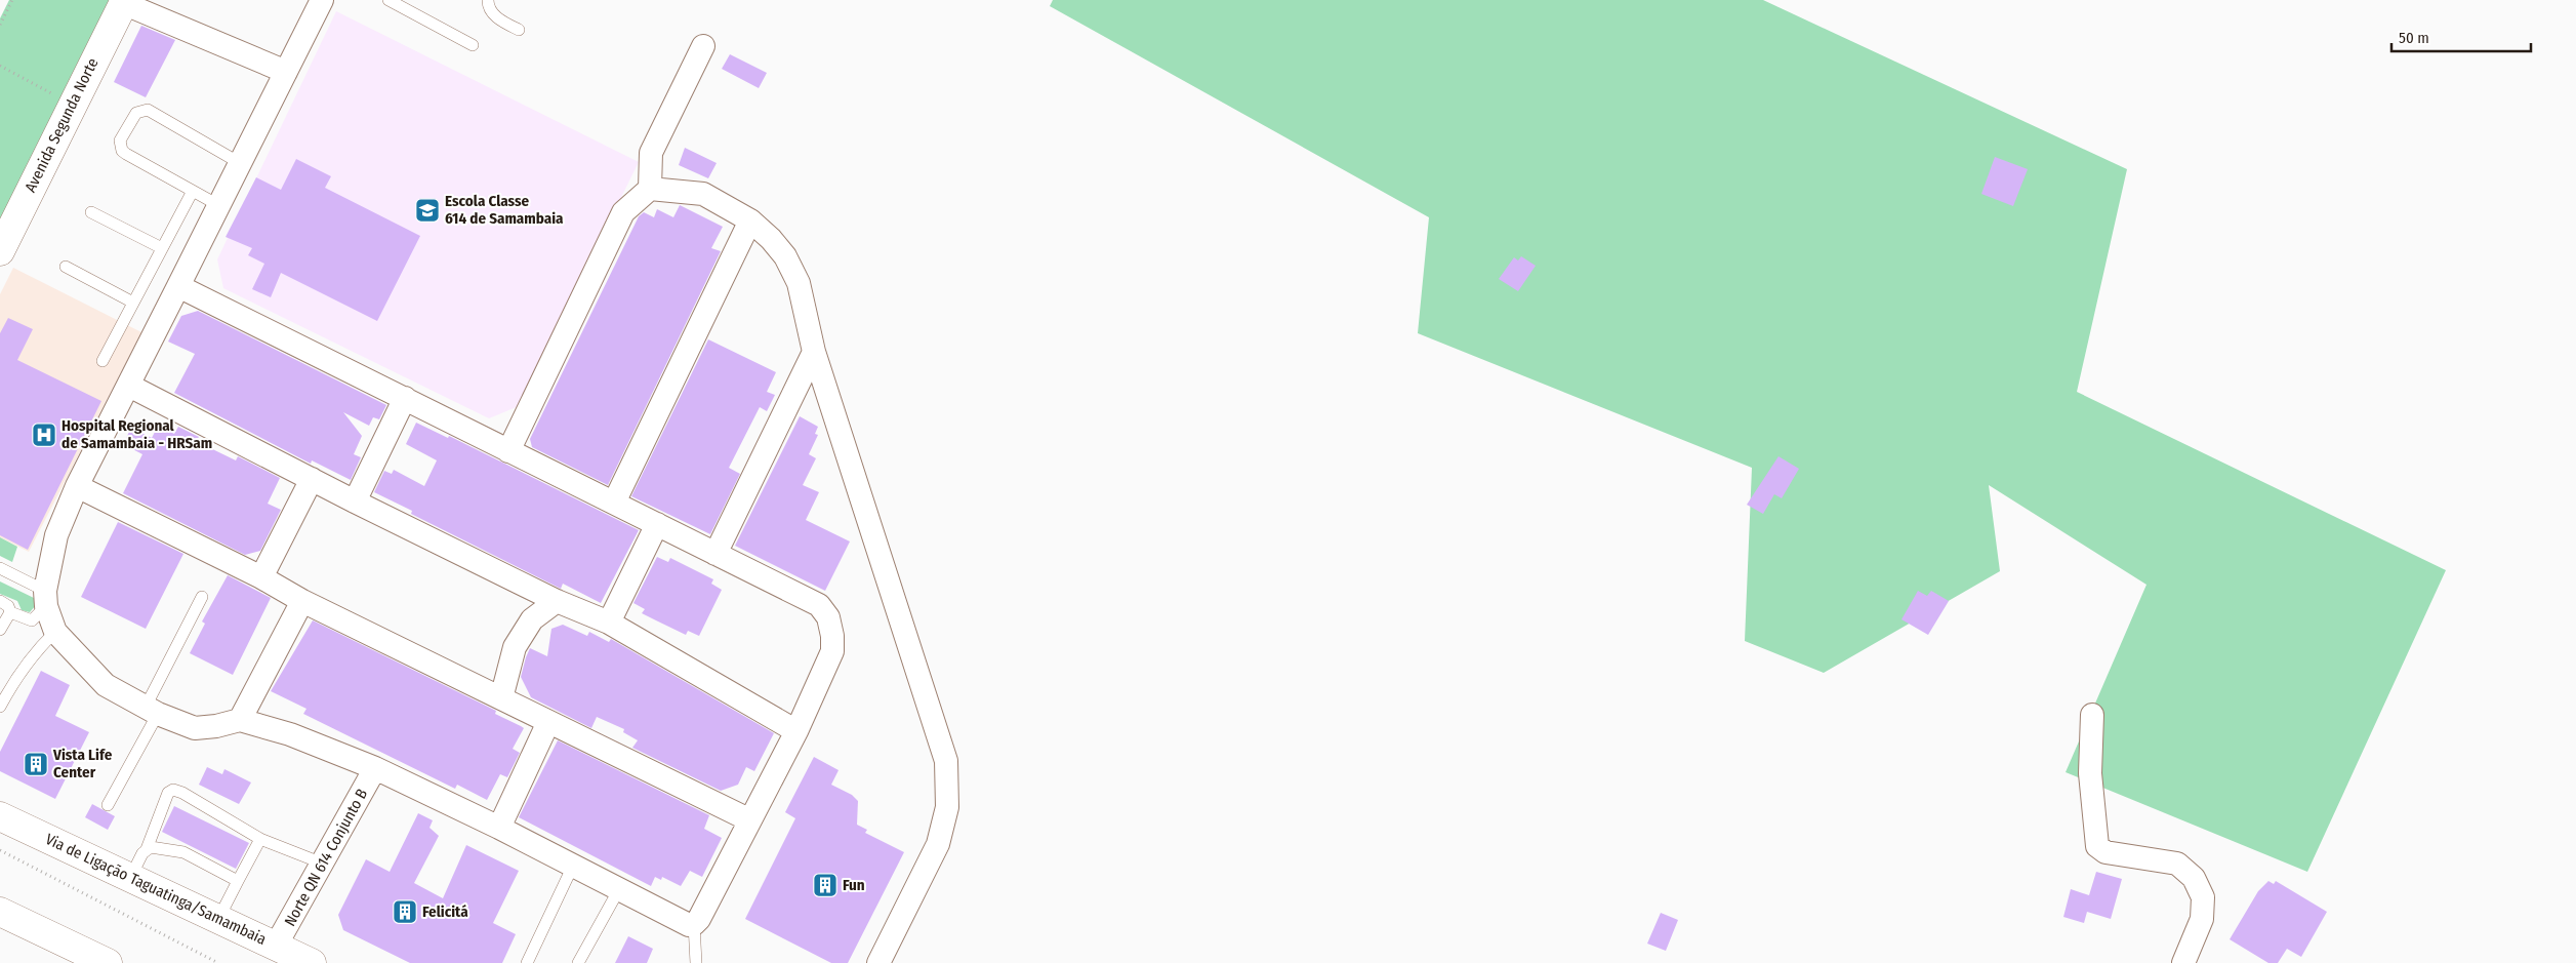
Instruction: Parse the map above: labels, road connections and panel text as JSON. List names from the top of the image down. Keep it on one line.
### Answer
{"streets":{"main road":["Avenida Segunda Norte","Via de Ligação Taguatinga/Samambaia"],"street":["Norte QN 614 Conjunto B"]},"crossings":[["Norte QN 614 Conjunto B","Via de Ligação Taguatinga/Samambaia"]],"places":{"school or university":["Escola Classe 614 de Samambaia"],"hospital":["Hospital Regional de Samambaia - HRSam"],"building":["Vista Life Center","Fun","Felicitá"]},"scale_bar":"50 m"}
